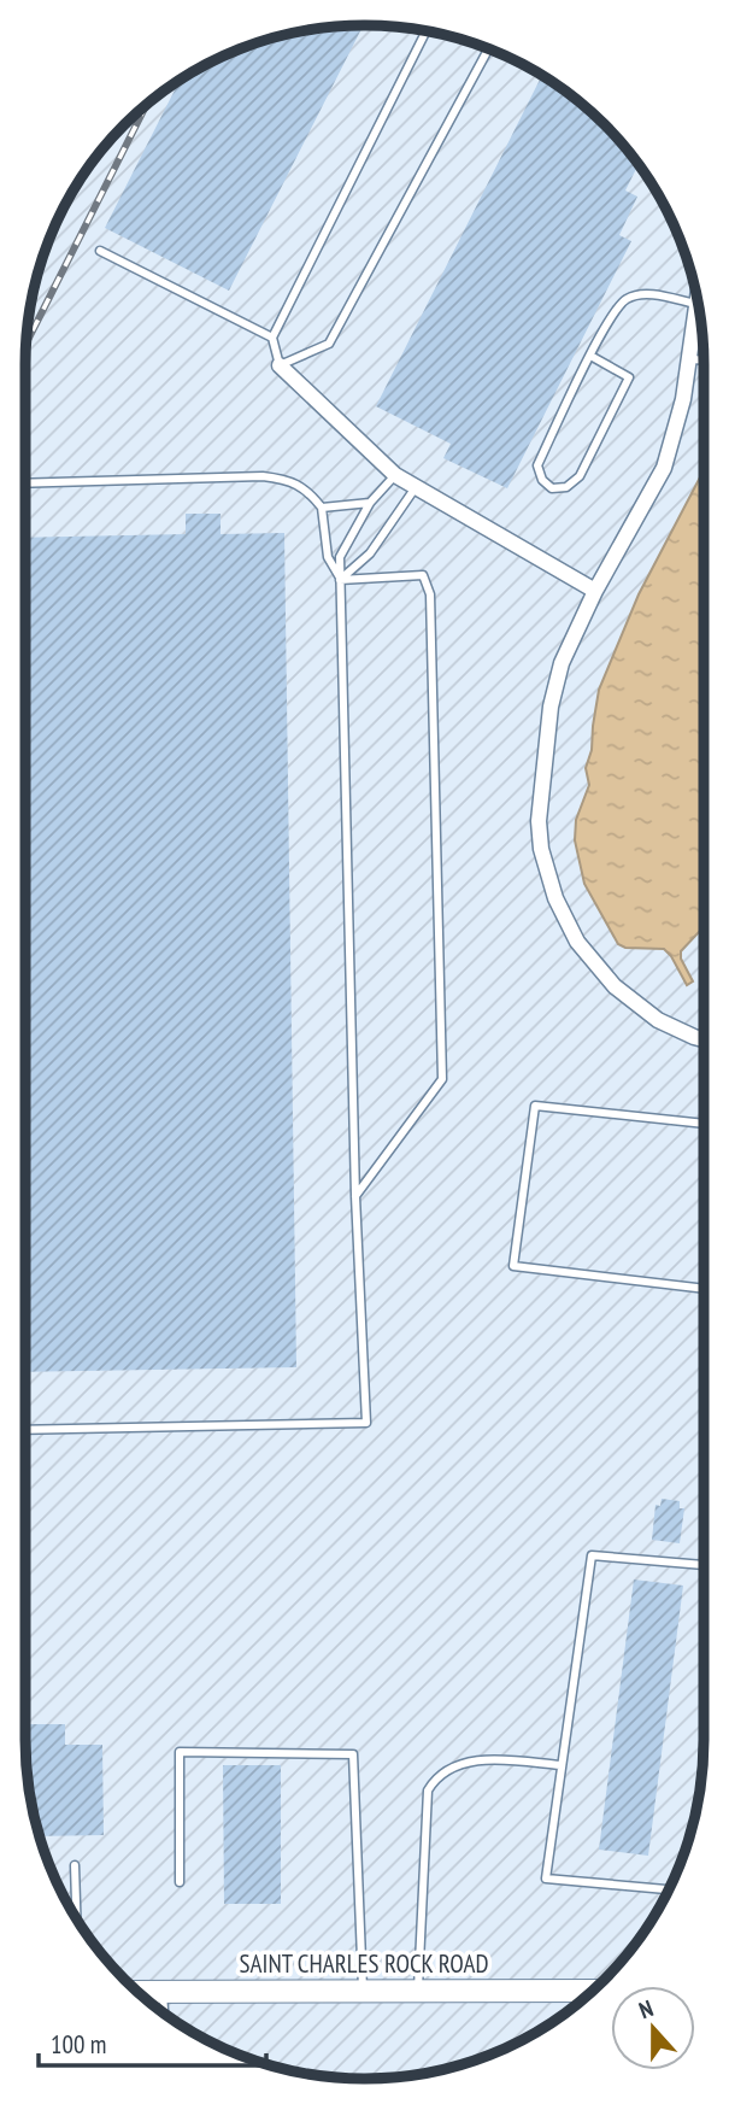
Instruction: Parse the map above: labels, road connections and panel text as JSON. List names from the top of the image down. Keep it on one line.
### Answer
{"streets":{"street":["SAINT CHARLES ROCK ROAD"]},"scale_bar":"100 m","north":"top"}
